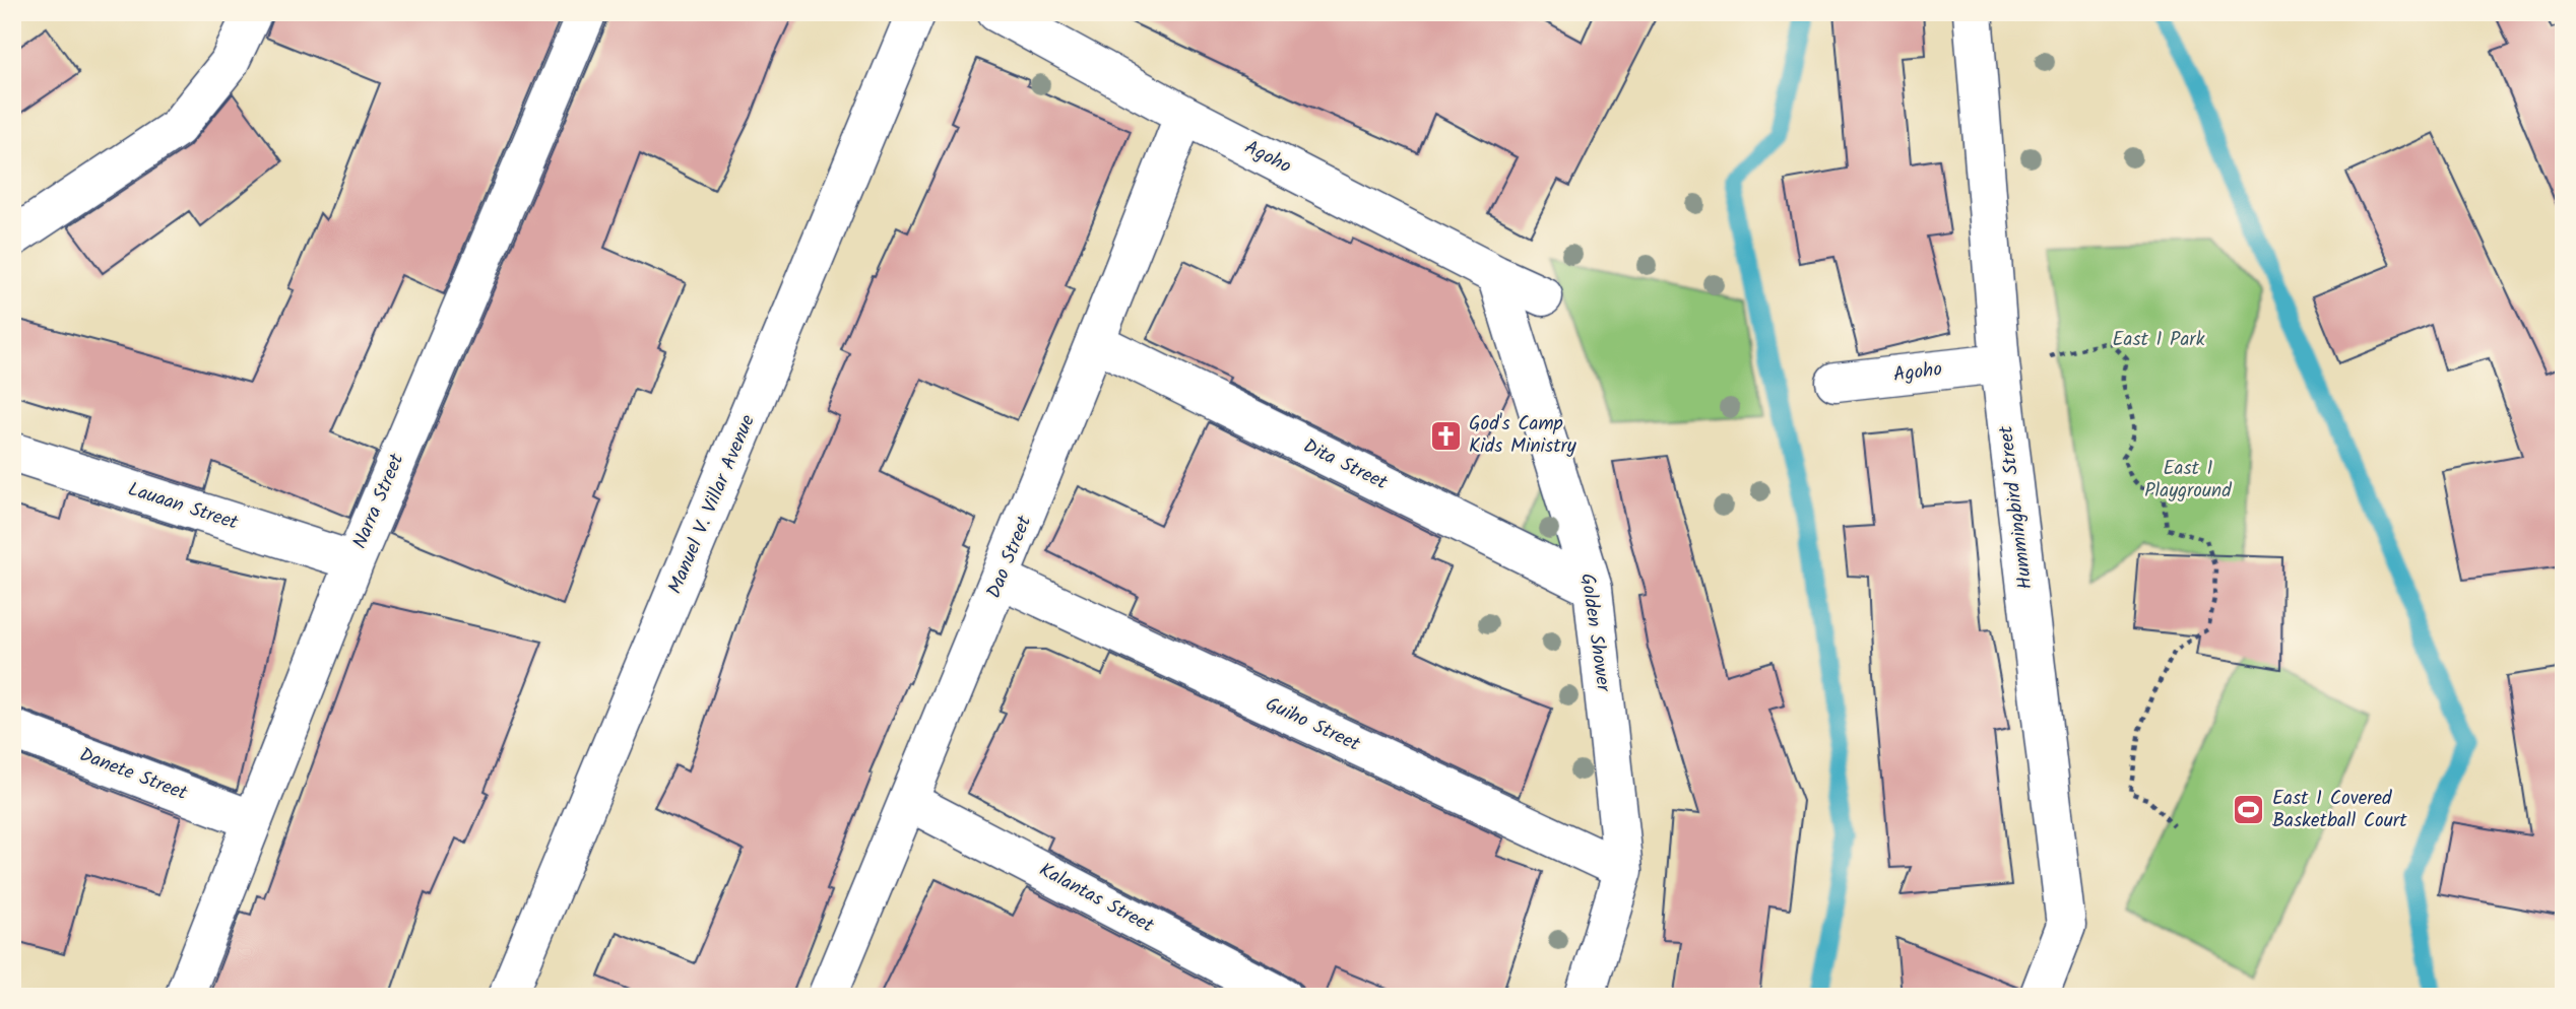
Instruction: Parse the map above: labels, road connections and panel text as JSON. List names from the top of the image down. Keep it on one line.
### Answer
{"streets":{"street":["Agoho","Dita Street","Narra Street","Manuel V. Villar Avenue","Lauaan Street","Hummingbird Street","Dao Street","Golden Shower","Guiho Street","Danete Street","Kalantas Street"]},"crossings":[["Agoho","Hummingbird Street"],["Agoho","Dao Street"],["Agoho","Golden Shower"],["Dita Street","Dao Street"],["Dita Street","Golden Shower"],["Narra Street","Lauaan Street"],["Narra Street","Danete Street"],["Dao Street","Guiho Street"],["Dao Street","Kalantas Street"],["Golden Shower","Guiho Street"]],"parks":["East 1 Park","East 1 Playground"],"places":{"church":["God's Camp Kids Ministry"],"sports":["East 1 Covered Basketball Court"]}}
